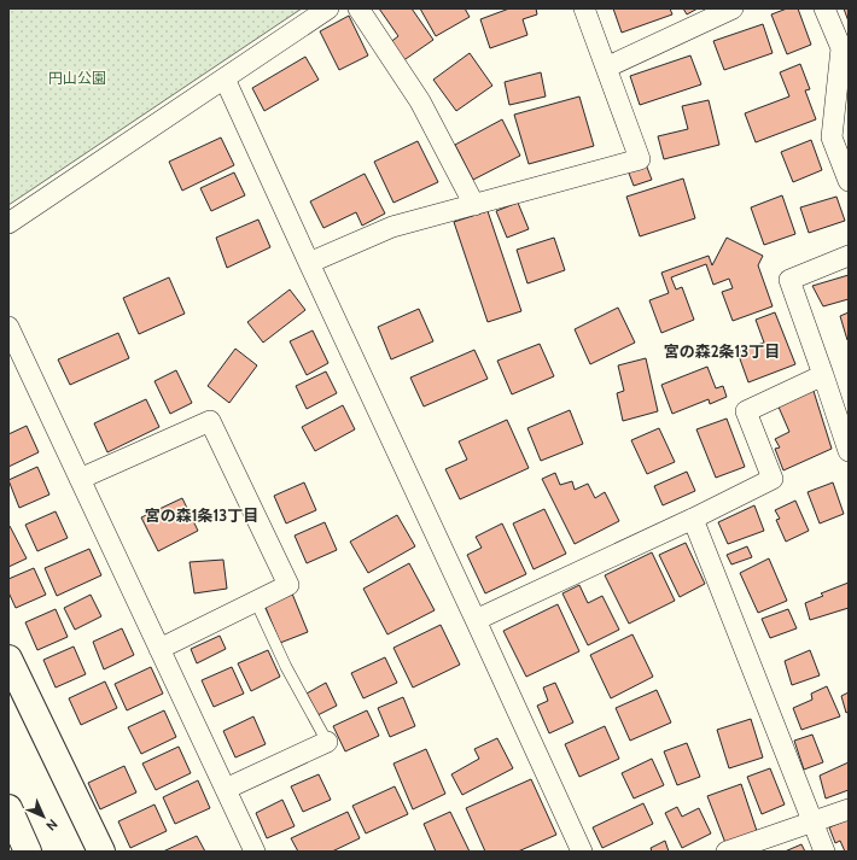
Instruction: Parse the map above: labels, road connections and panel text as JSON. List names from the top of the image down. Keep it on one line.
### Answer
{"districts":["宮の森2条13丁目","宮の森1条13丁目"],"parks":["円山公園"],"north":"bottom right"}
